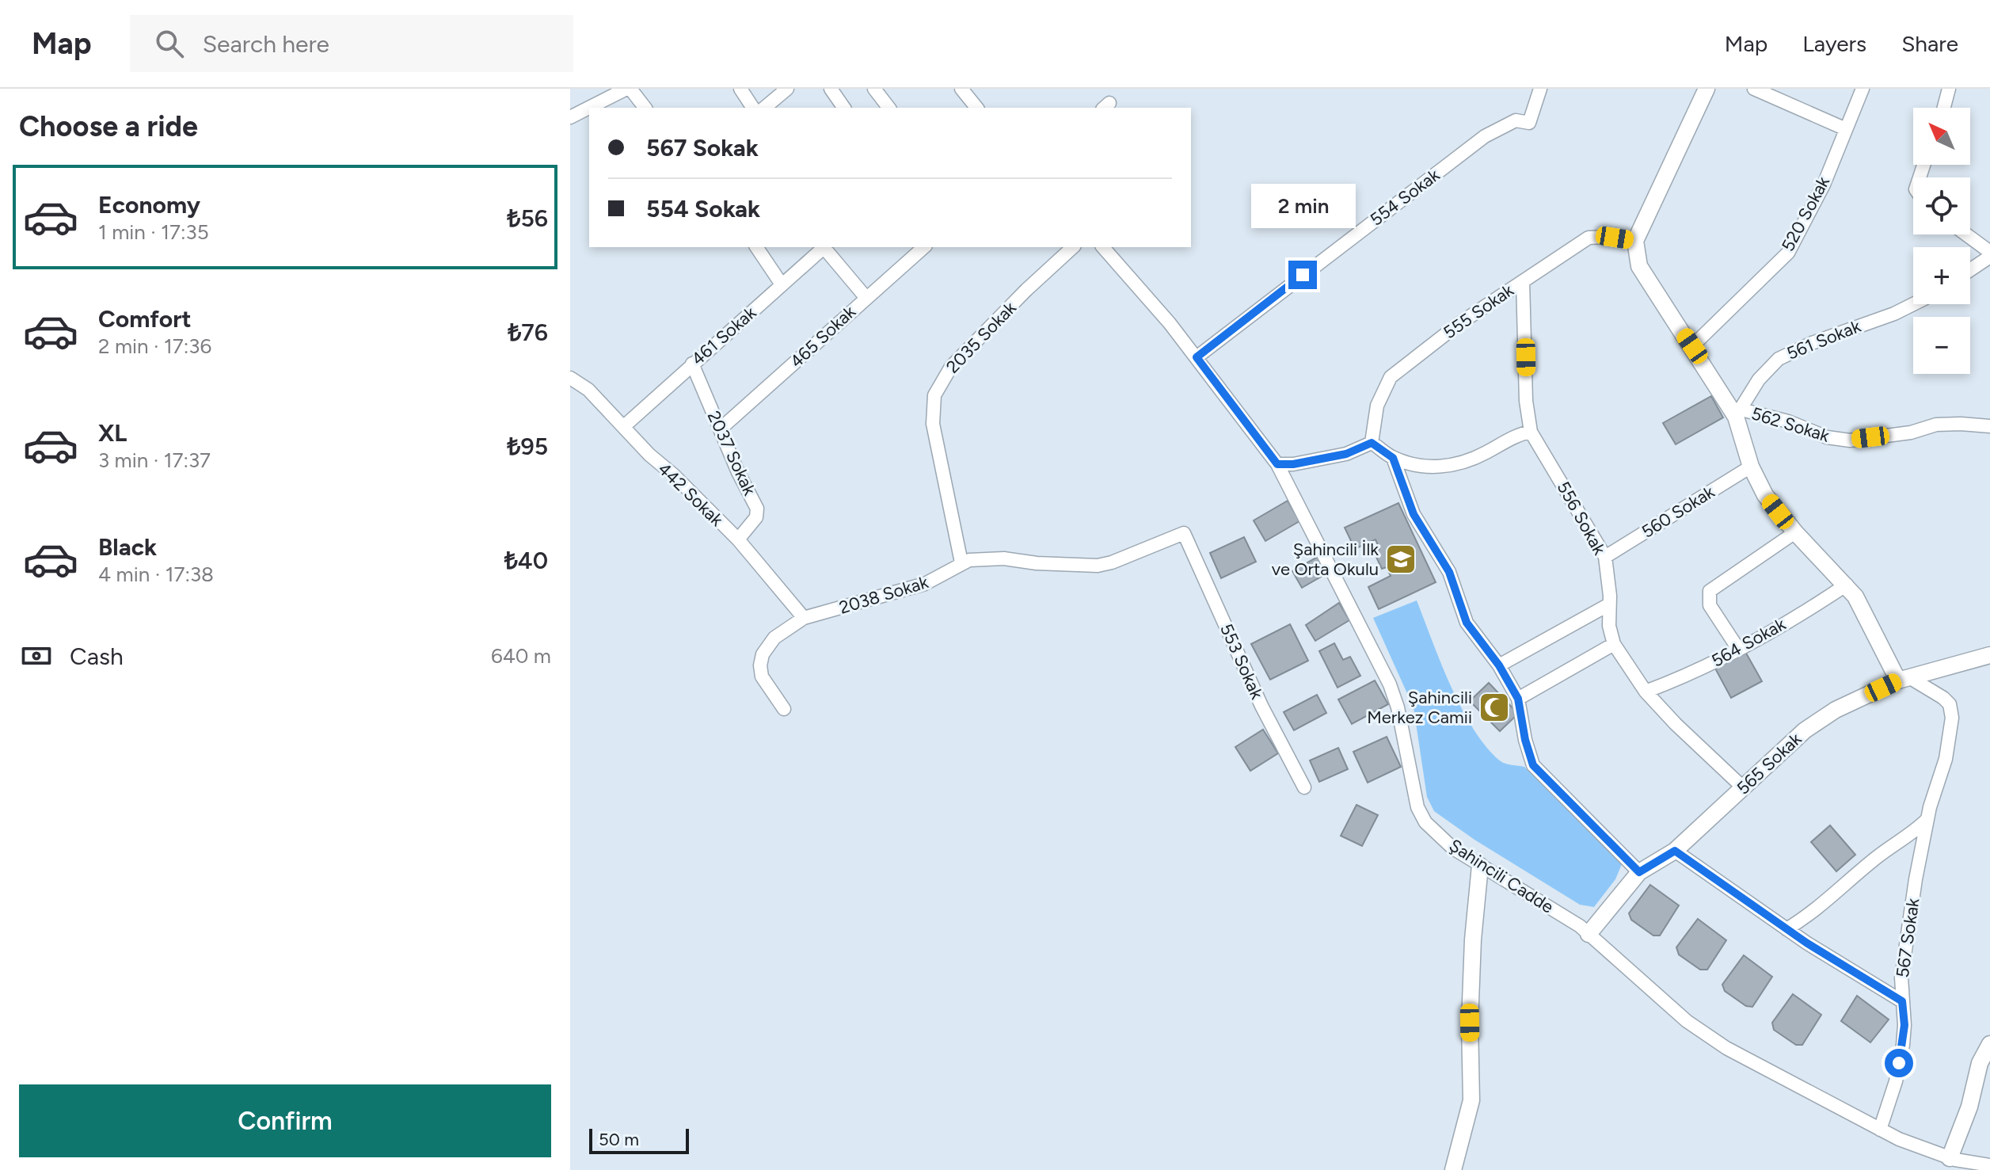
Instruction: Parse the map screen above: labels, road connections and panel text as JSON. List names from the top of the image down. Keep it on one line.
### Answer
{"streets":{"street":["554 Sokak","520 Sokak","555 Sokak","461 Sokak","465 Sokak","2035 Sokak","561 Sokak","562 Sokak","2037 Sokak","442 Sokak","560 Sokak","556 Sokak","2038 Sokak","564 Sokak","553 Sokak","565 Sokak","Şahincili Cadde","567 Sokak"]},"crossings":[["554 Sokak","Şahincili Cadde"],["555 Sokak","556 Sokak"],["461 Sokak","2037 Sokak"],["461 Sokak","442 Sokak"],["465 Sokak","2037 Sokak"],["2035 Sokak","2038 Sokak"],["561 Sokak","562 Sokak"],["2037 Sokak","442 Sokak"],["442 Sokak","2038 Sokak"],["560 Sokak","556 Sokak"],["556 Sokak","564 Sokak"],["556 Sokak","565 Sokak"],["2038 Sokak","553 Sokak"],["565 Sokak","Şahincili Cadde"],["565 Sokak","567 Sokak"],["Şahincili Cadde","567 Sokak"]],"places":{"school or university":["Şahincili İlk ve Orta Okulu"],"mosque":["Şahincili Merkez Camii"]},"scale_bar":"50 m","north":"top left","page":{"header":"Map","search":"Search here","nav":["Map","Layers","Share"],"heading":"Choose a ride","map_buttons":["+","−"],"banner":["567 Sokak","554 Sokak"],"list":[{"name":"Economy","note":"1 min · 17:35","value":"₺56"},{"name":"Comfort","note":"2 min · 17:36","value":"₺76"},{"name":"XL","note":"3 min · 17:37","value":"₺95"},{"name":"Black","note":"4 min · 17:38","value":"₺40"}],"bubble":"2 min","pay":["Cash","640 m"],"buttons":"Confirm","scale":"50 m"}}
